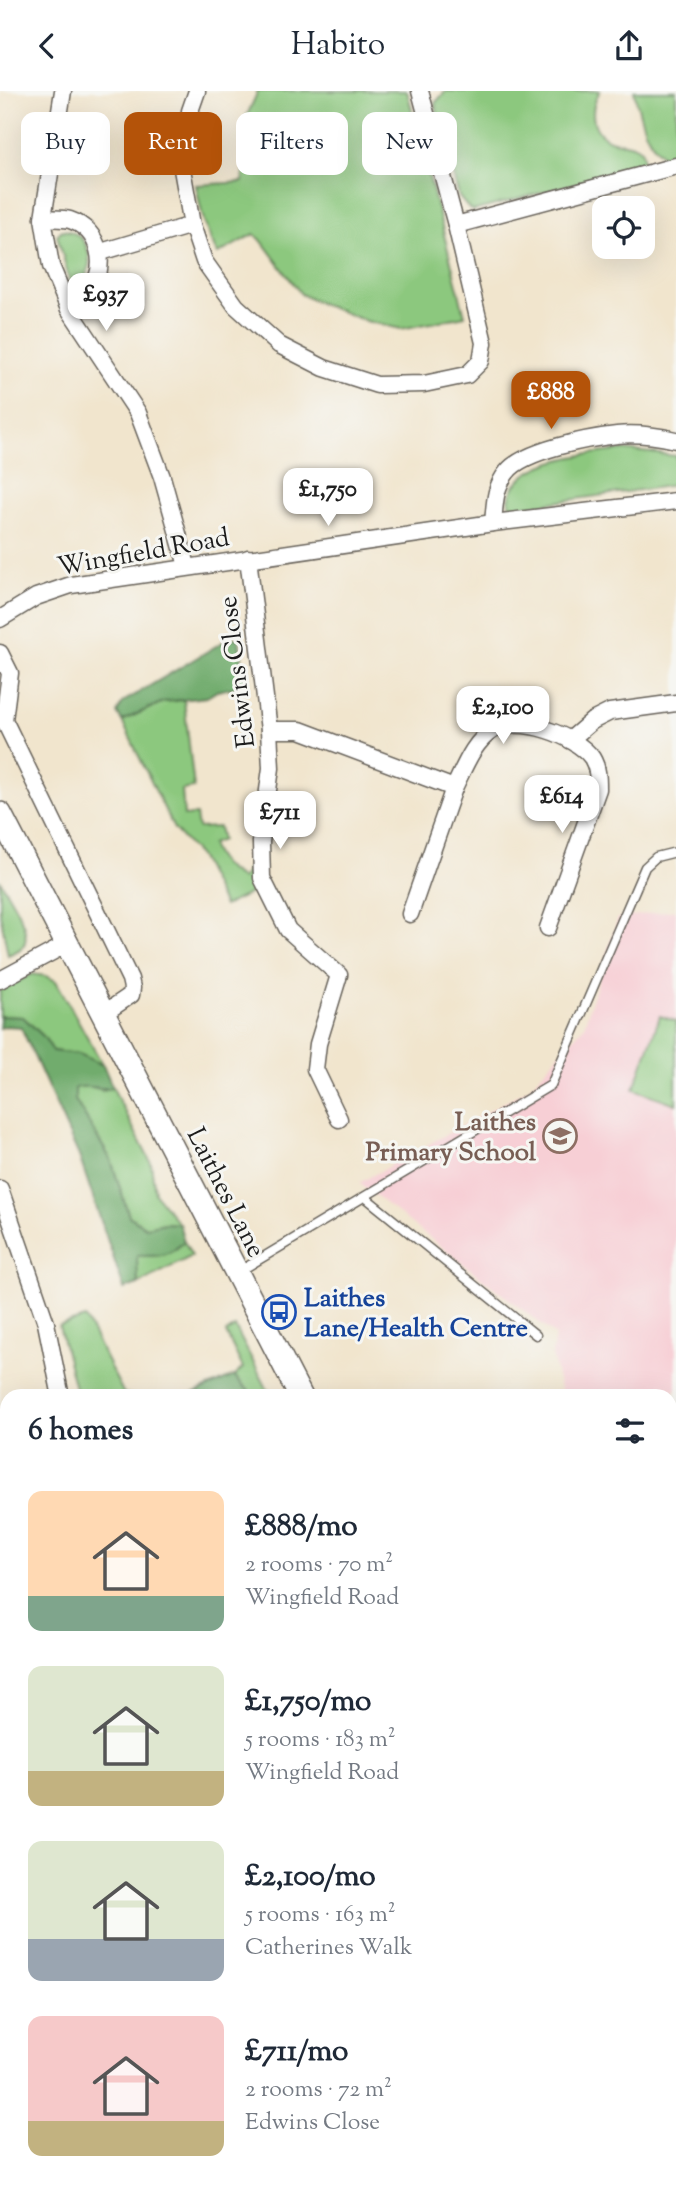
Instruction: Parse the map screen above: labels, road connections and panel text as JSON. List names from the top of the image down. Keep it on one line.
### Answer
{"streets":{"main road":["Laithes Lane"],"street":["Wingfield Road","Edwins Close"]},"crossings":[["Wingfield Road","Edwins Close"]],"places":{"school or university":["Laithes Primary School"],"bus stop":["Laithes Lane/Health Centre"]},"page":{"header":"Habito","chip":["Buy","Rent","Filters","New"],"price":["£937","£888","£1,750","£2,100","£614","£711"],"heading":"6 homes","list":[{"name":"£888/mo","note":"2 rooms · 70 m² · Wingfield Road"},{"name":"£1,750/mo","note":"5 rooms · 183 m² · Wingfield Road"},{"name":"£2,100/mo","note":"5 rooms · 163 m² · Catherines Walk"},{"name":"£711/mo","note":"2 rooms · 72 m² · Edwins Close"}]}}
